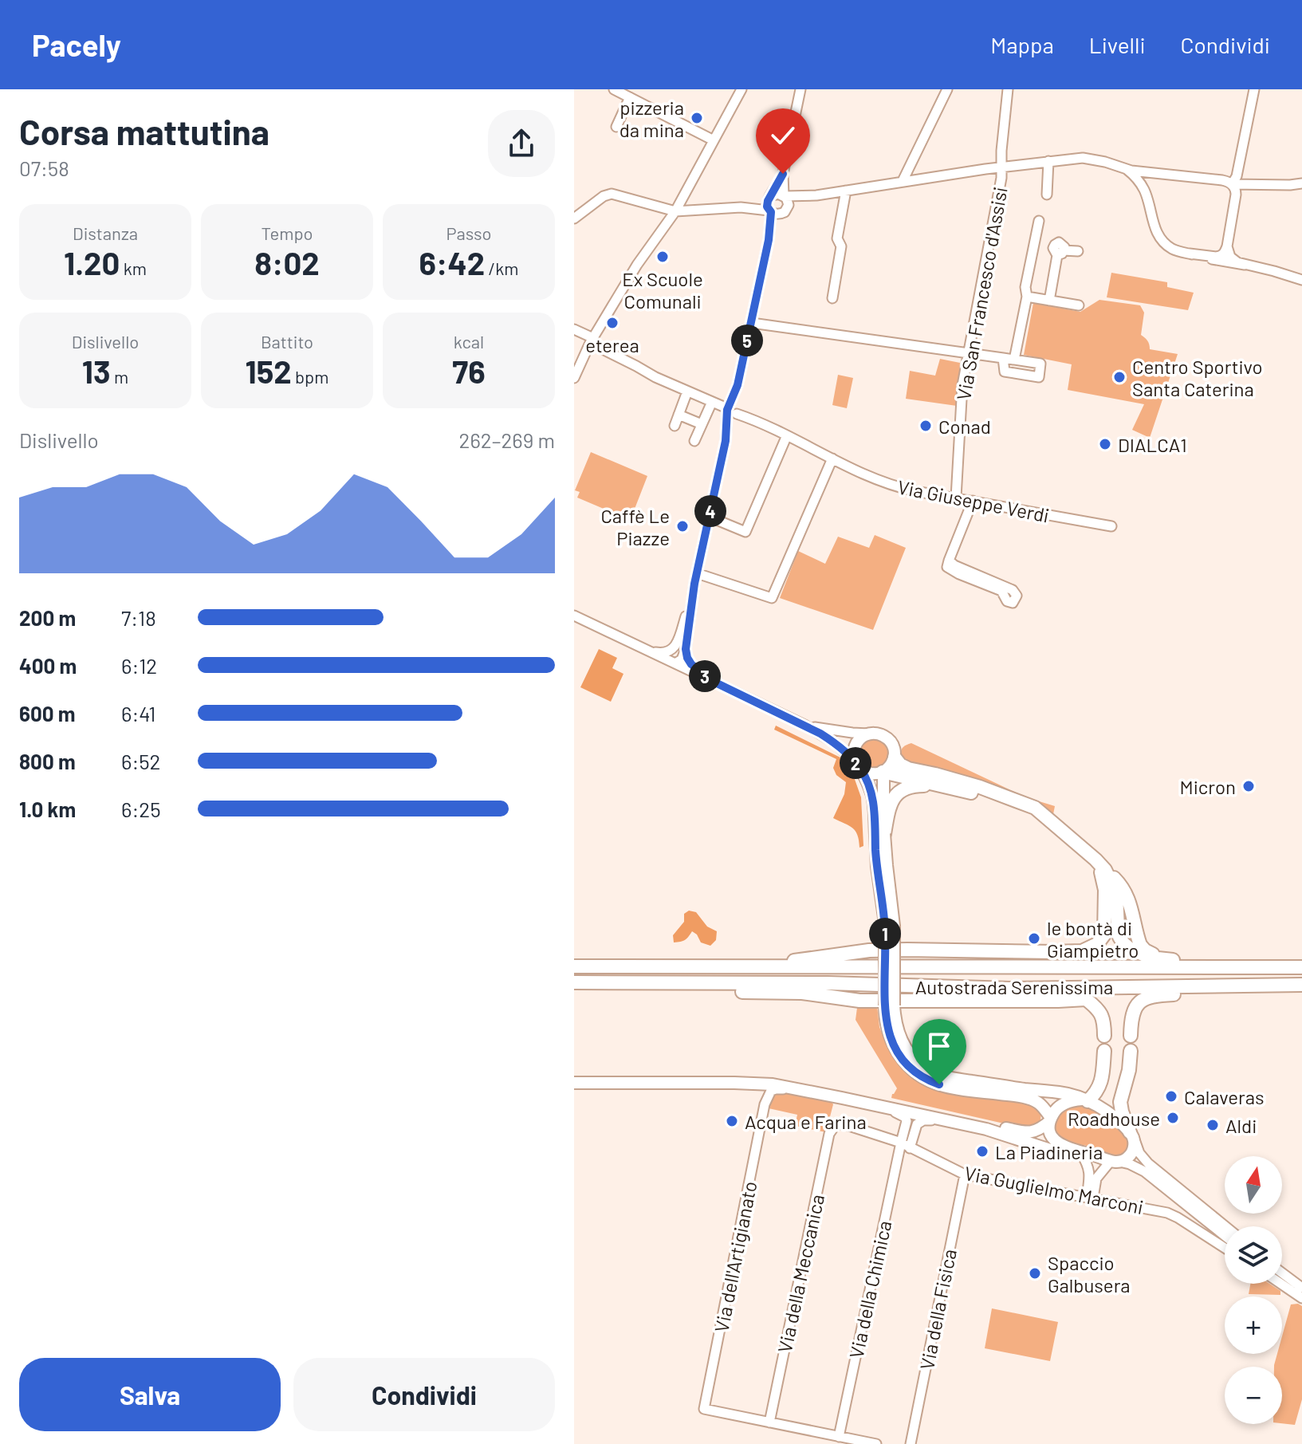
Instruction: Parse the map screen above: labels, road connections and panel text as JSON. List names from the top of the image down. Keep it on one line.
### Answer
{"streets":{"highway":["Autostrada Serenissima"],"street":["Via San Francesco d'Assisi","Via Giuseppe Verdi","Via Guglielmo Marconi","Via dell'Artigianato","Via della Meccanica","Via della Chimica","Via della Fisica"]},"crossings":[["Via San Francesco d'Assisi","Via Giuseppe Verdi"],["Via Guglielmo Marconi","Via della Meccanica"],["Via Guglielmo Marconi","Via della Chimica"],["Via Guglielmo Marconi","Via della Fisica"],["Via dell'Artigianato","Via della Meccanica"]],"places":["pizzeria da mina","Ex Scuole Comunali","eterea","Centro Sportivo Santa Caterina","Conad","DIALCA1","Caffè Le Piazze","Micron","le bontà di Giampietro","Calaveras","Roadhouse","Acqua e Farina","Aldi","La Piadineria","Spaccio Galbusera"],"north":"top","page":{"header":"Pacely","nav":["Mappa","Livelli","Condividi"],"heading":["Corsa mattutina","07:58"],"stats":[["Distanza","1.20 km"],["Tempo","8:02"],["Passo","6:42 /km"],["Dislivello","13 m"],["Battito","152 bpm"],["kcal","76"]],"pins":["5","4","3","2","1"],"chart":["Dislivello","262–269 m"],"list":[{"name":"200 m","note":"7:18"},{"name":"400 m","note":"6:12"},{"name":"600 m","note":"6:41"},{"name":"800 m","note":"6:52"},{"name":"1.0 km","note":"6:25"}],"map_buttons":["+","−"],"buttons":["Salva","Condividi"]}}
